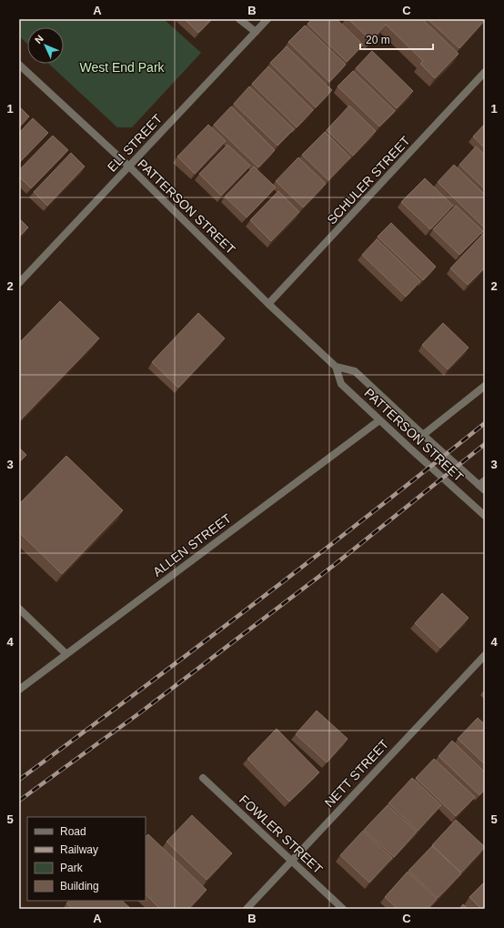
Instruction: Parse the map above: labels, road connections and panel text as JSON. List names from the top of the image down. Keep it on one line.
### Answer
{"streets":{"street":["ELI STREET","SCHULER STREET","PATTERSON STREET","ALLEN STREET","NETT STREET","FOWLER STREET"]},"crossings":[["ELI STREET","PATTERSON STREET"],["SCHULER STREET","PATTERSON STREET"],["PATTERSON STREET","ALLEN STREET"],["NETT STREET","FOWLER STREET"]],"parks":["West End Park"],"legend":["Road","Railway","Park","Building"],"scale_bar":"20 m","north":"top left","grid":{"columns":["A","B","C"],"rows":["1","2","3","4","5"]}}
